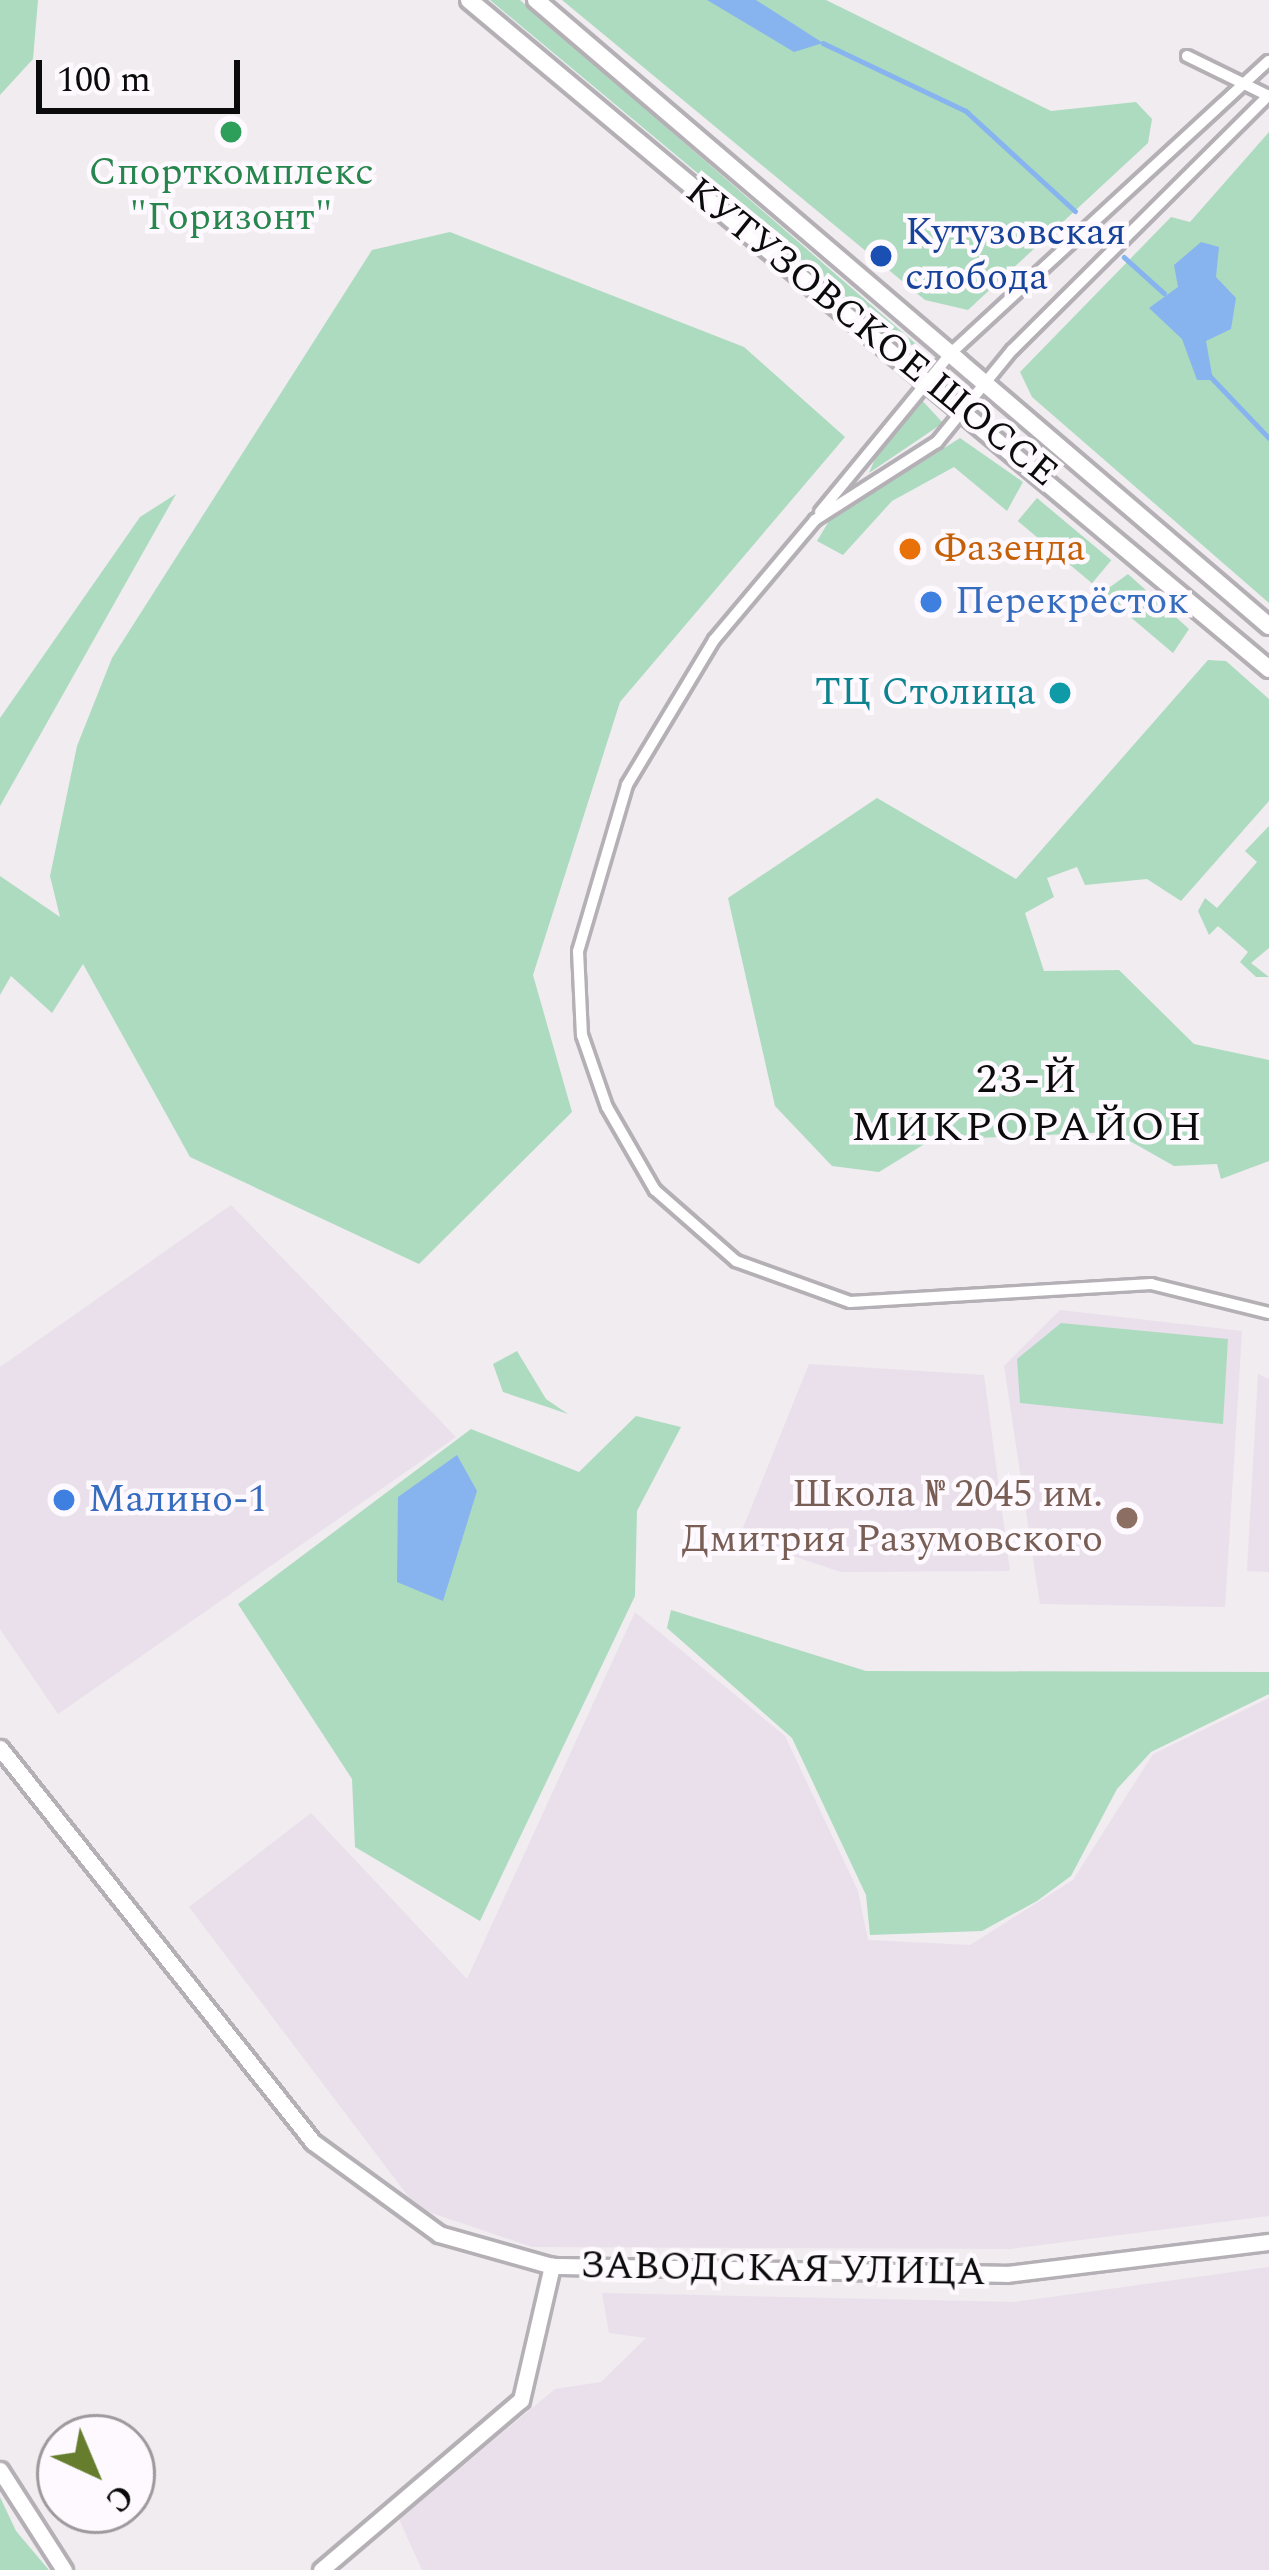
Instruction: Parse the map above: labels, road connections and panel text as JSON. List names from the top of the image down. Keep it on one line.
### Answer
{"streets":{"main road":["КУТУЗОВСКОЕ ШОССЕ"],"street":["ЗАВОДСКАЯ УЛИЦА"]},"districts":["23-Й МИКРОРАЙОН"],"places":["Спорткомплекс \"Горизонт\"","Кутузовская слобода","Фазенда","Перекрёсток","ТЦ Столица","Малино-1","Школа № 2045 им. Дмитрия Разумовского"],"scale_bar":"100 m","north":"bottom right"}
